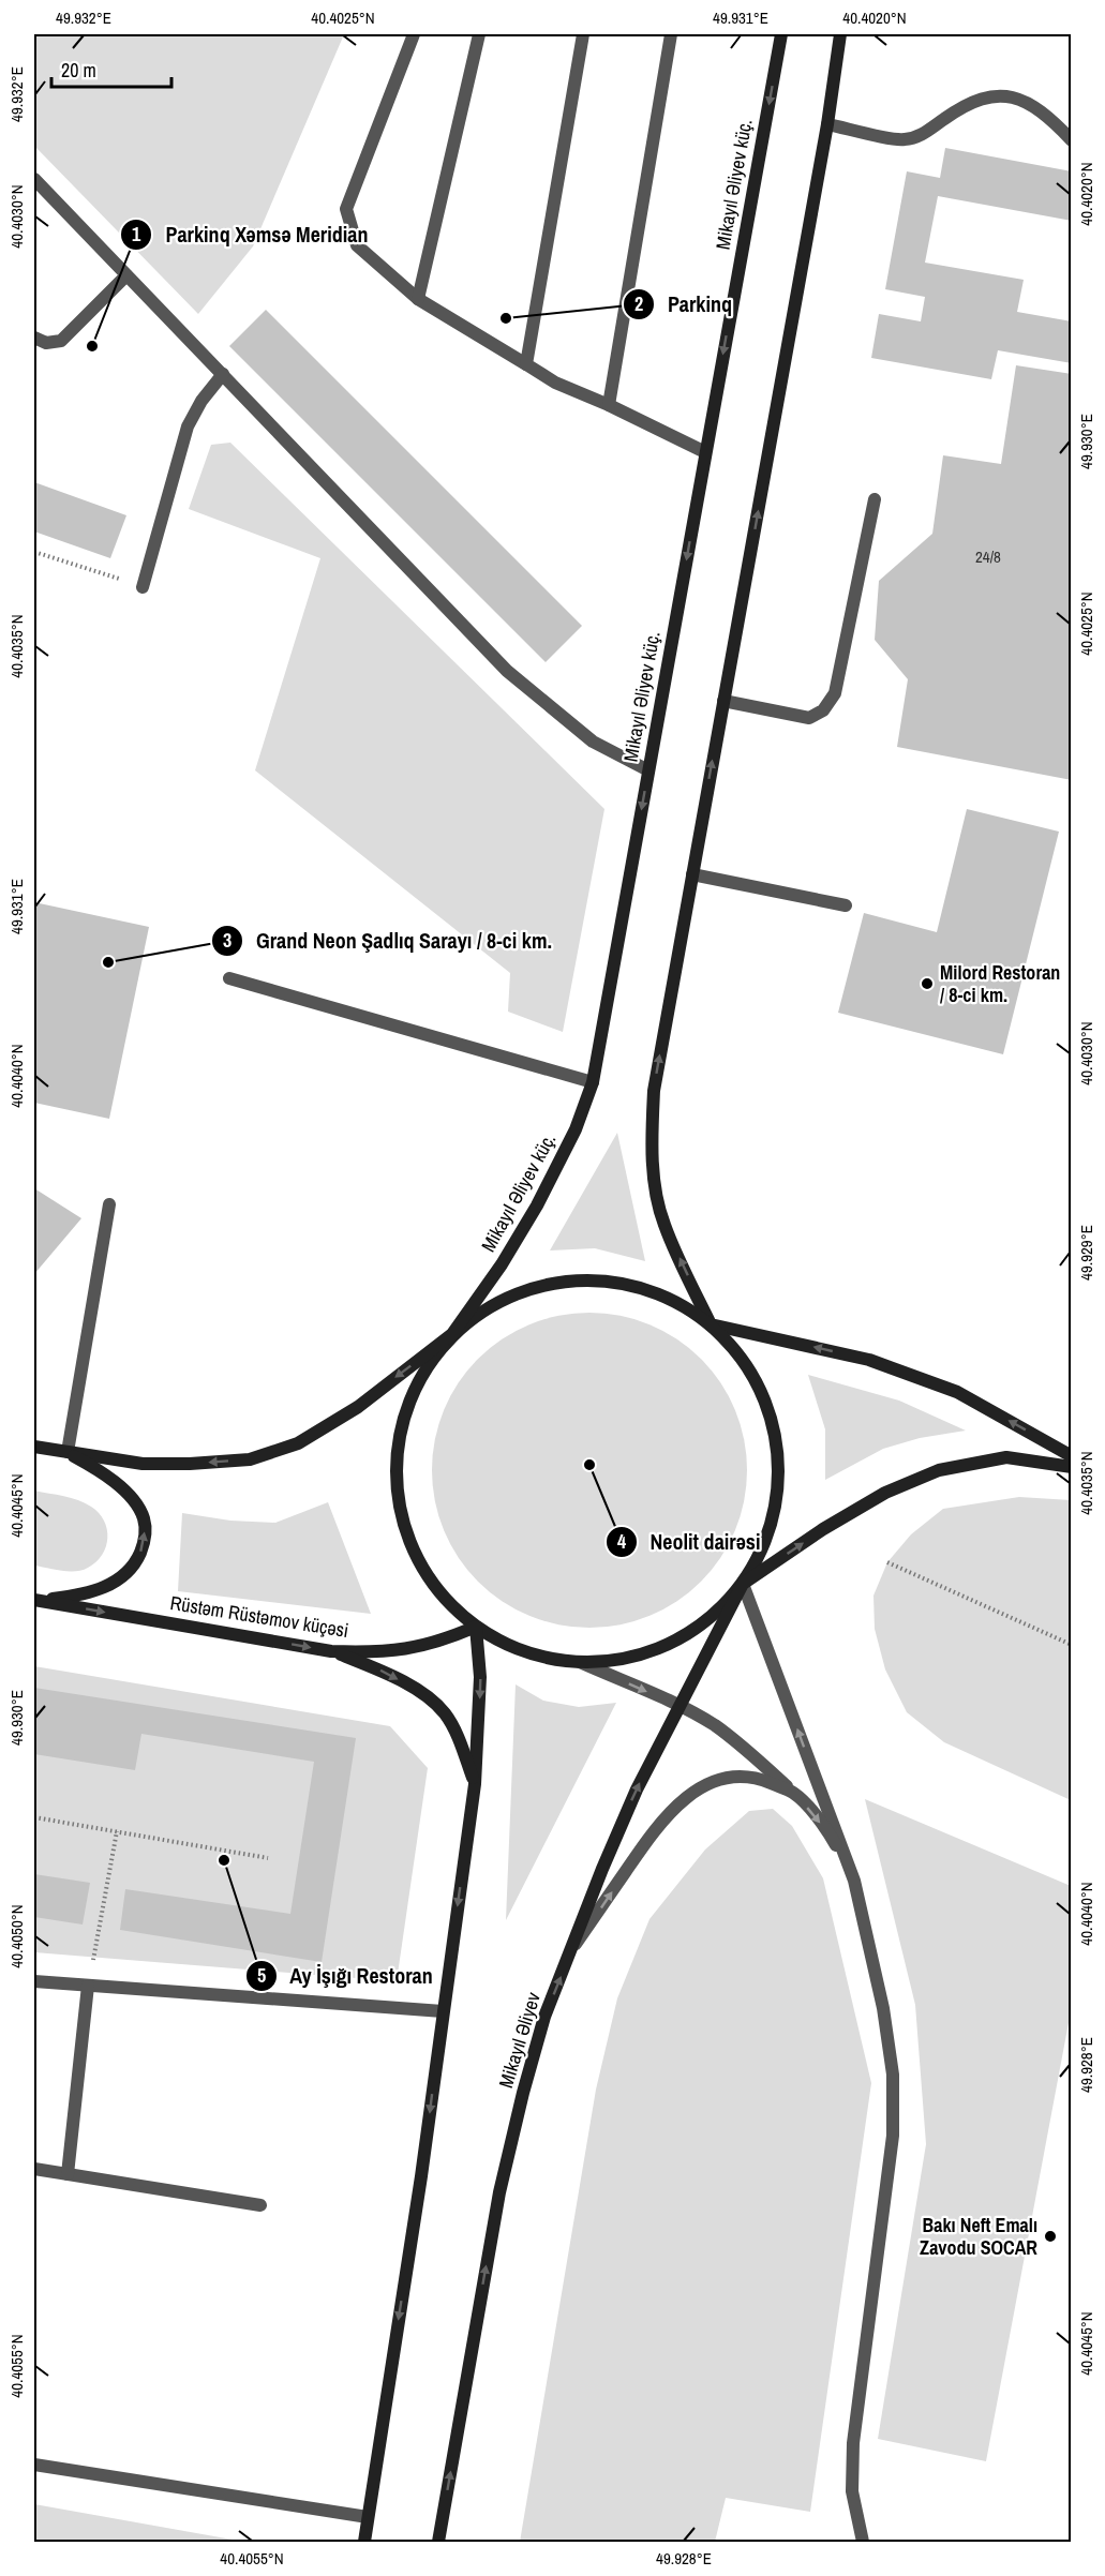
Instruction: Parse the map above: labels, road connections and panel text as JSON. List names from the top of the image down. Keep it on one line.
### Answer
{"streets":{"main road":["Mikayıl Əliyev küç.","Rüstəm Rüstəmov küçəsi","Mikayıl Əliyev"]},"one_way":["Rüstəm Rüstəmov küçəsi"],"places":["Parkinq","Parkinq Xəmsə Meridian","Grand Neon Şadlıq Sarayı / 8-ci km.","Milord Restoran / 8-ci km.","Neolit dairəsi","Ay İşığı Restoran","Bakı Neft Emalı Zavodu SOCAR"],"house_numbers":["24/8"],"scale_bar":"20 m","coordinates":["49.932°E","40.4025°N","49.931°E","40.4020°N","40.4030°N","49.930°E","40.4035°N","40.4040°N","49.929°E","40.4045°N","40.4050°N","49.928°E","40.4055°N"]}
